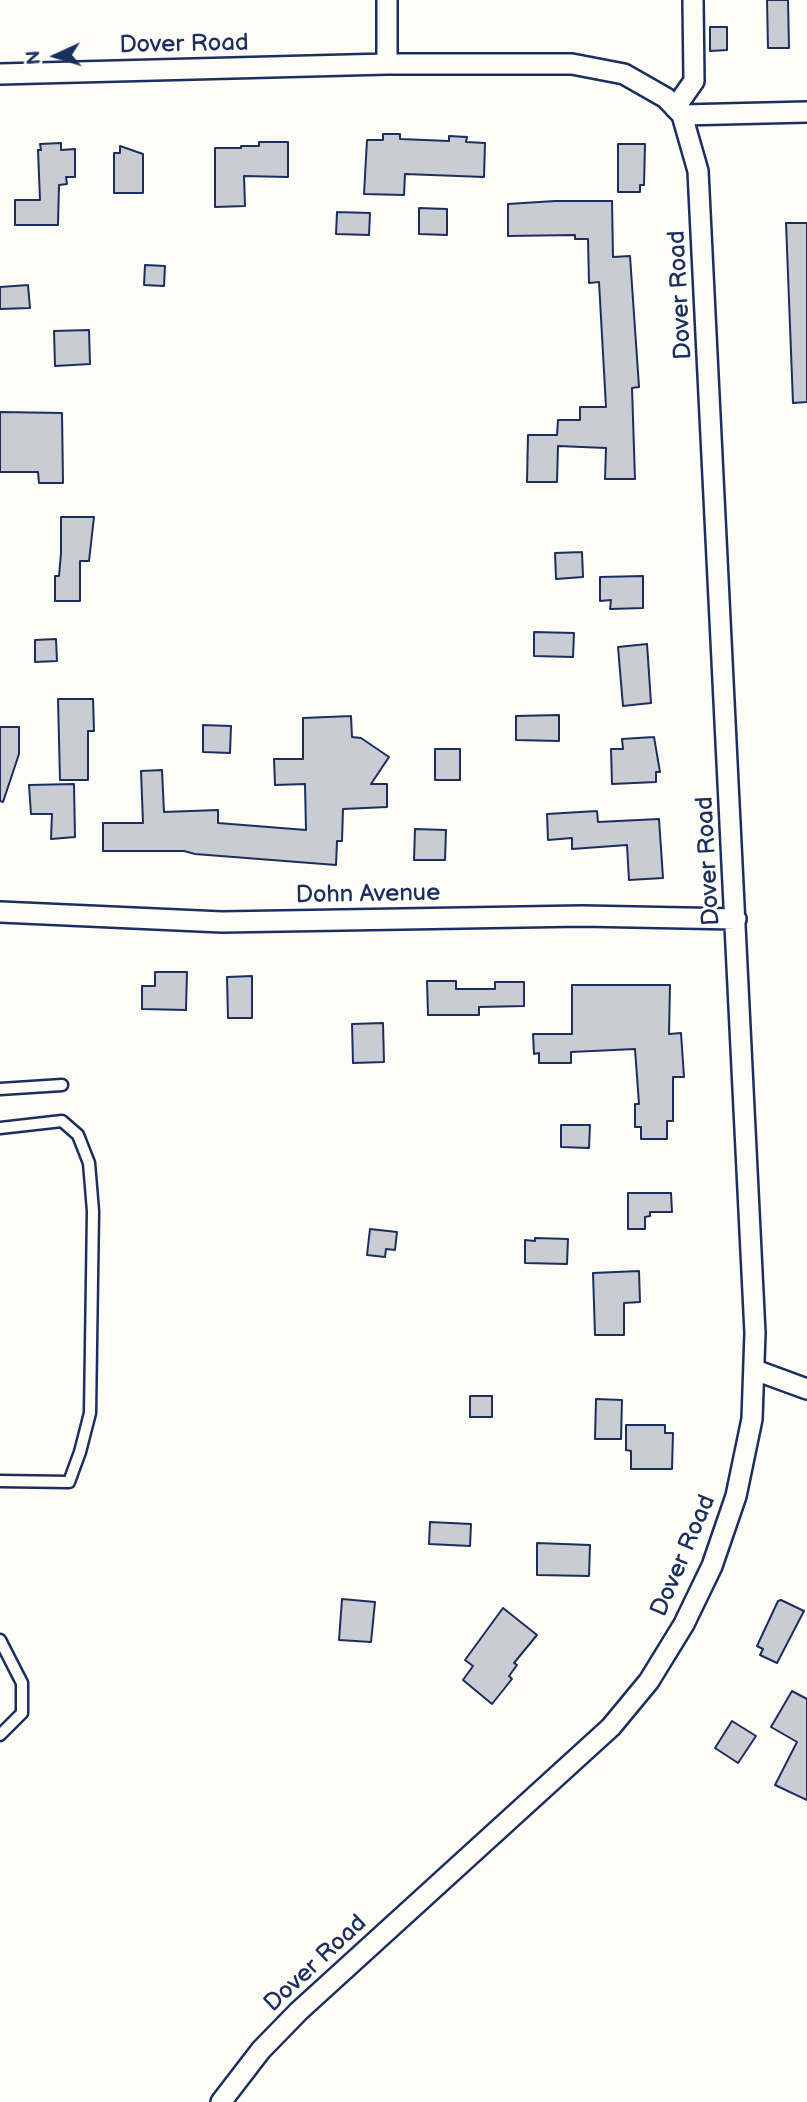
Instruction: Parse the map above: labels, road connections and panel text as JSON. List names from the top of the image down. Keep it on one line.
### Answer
{"streets":{"street":["Dover Road","Dohn Avenue"]},"crossings":[["Dover Road","Dohn Avenue"]],"north":"left"}
